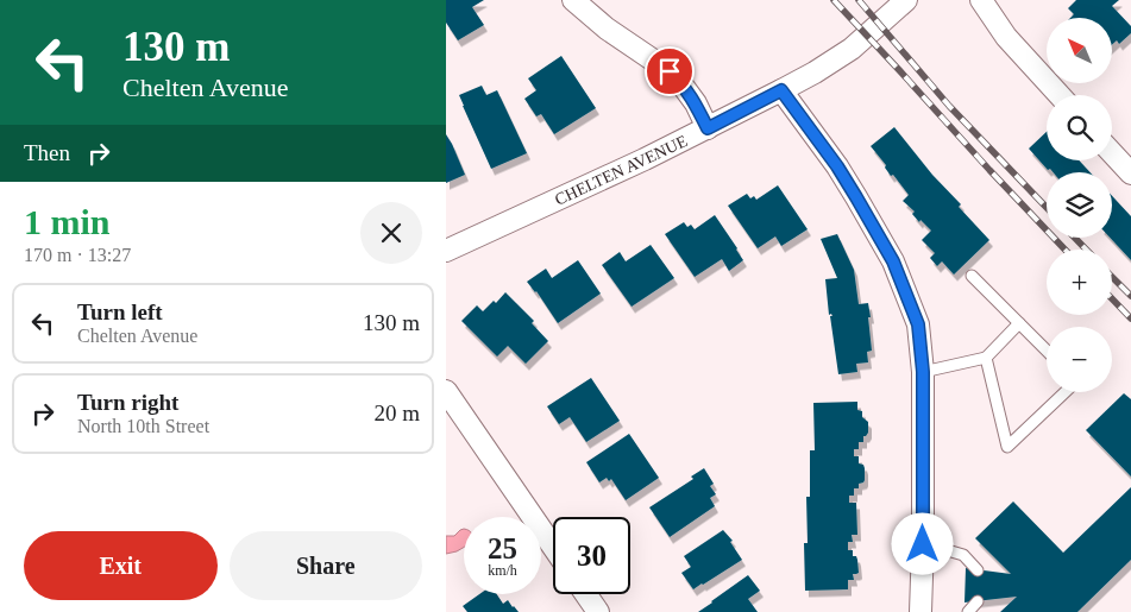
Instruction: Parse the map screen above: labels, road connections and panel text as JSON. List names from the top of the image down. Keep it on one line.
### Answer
{"streets":{"street":["CHELTEN AVENUE"]},"north":"top left","page":{"turn":["130 m","Chelten Avenue"],"map_buttons":["+","−"],"then":"Then","heading":["1 min","170 m · 13:27"],"list":[{"name":"Turn left","note":"Chelten Avenue","value":"130 m"},{"name":"Turn right","note":"North 10th Street","value":"20 m"}],"speed":"25 km/h","limit":"30","buttons":["Exit","Share"]}}
